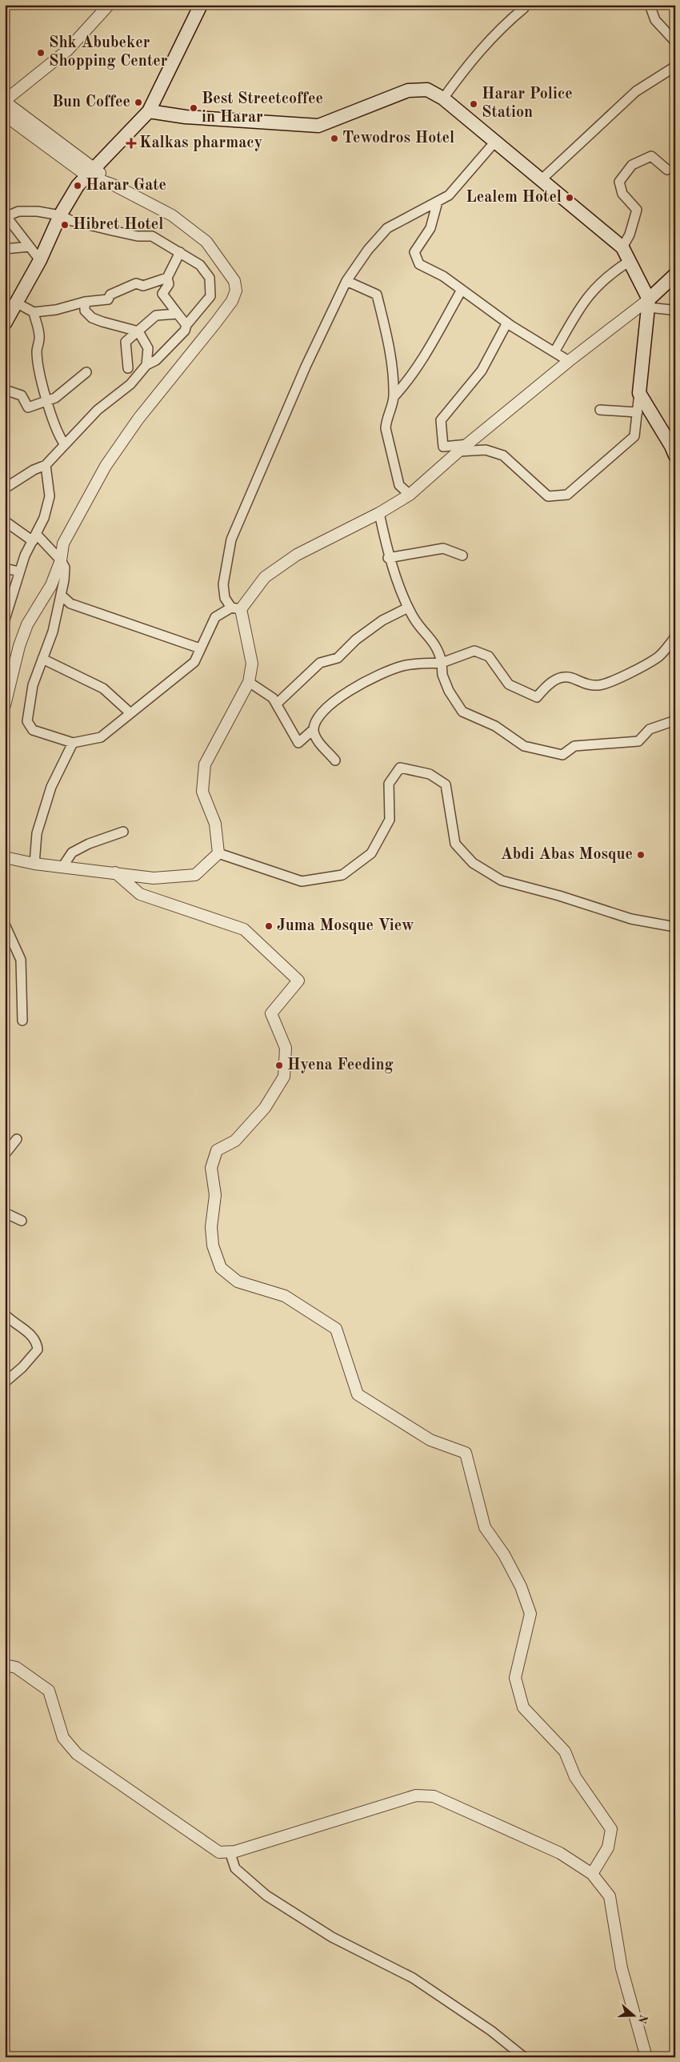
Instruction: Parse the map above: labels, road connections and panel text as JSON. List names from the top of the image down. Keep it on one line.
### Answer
{"places":{"other":["Shk Abubeker Shopping Center","Bun Coffee","Harar Police Station","Best Streetcoffee in Harar","Tewodros Hotel","Harar Gate","Lealem Hotel","Hibret Hotel","Abdi Abas Mosque","Juma Mosque View","Hyena Feeding"],"health":["Kalkas pharmacy"]},"north":"right"}
